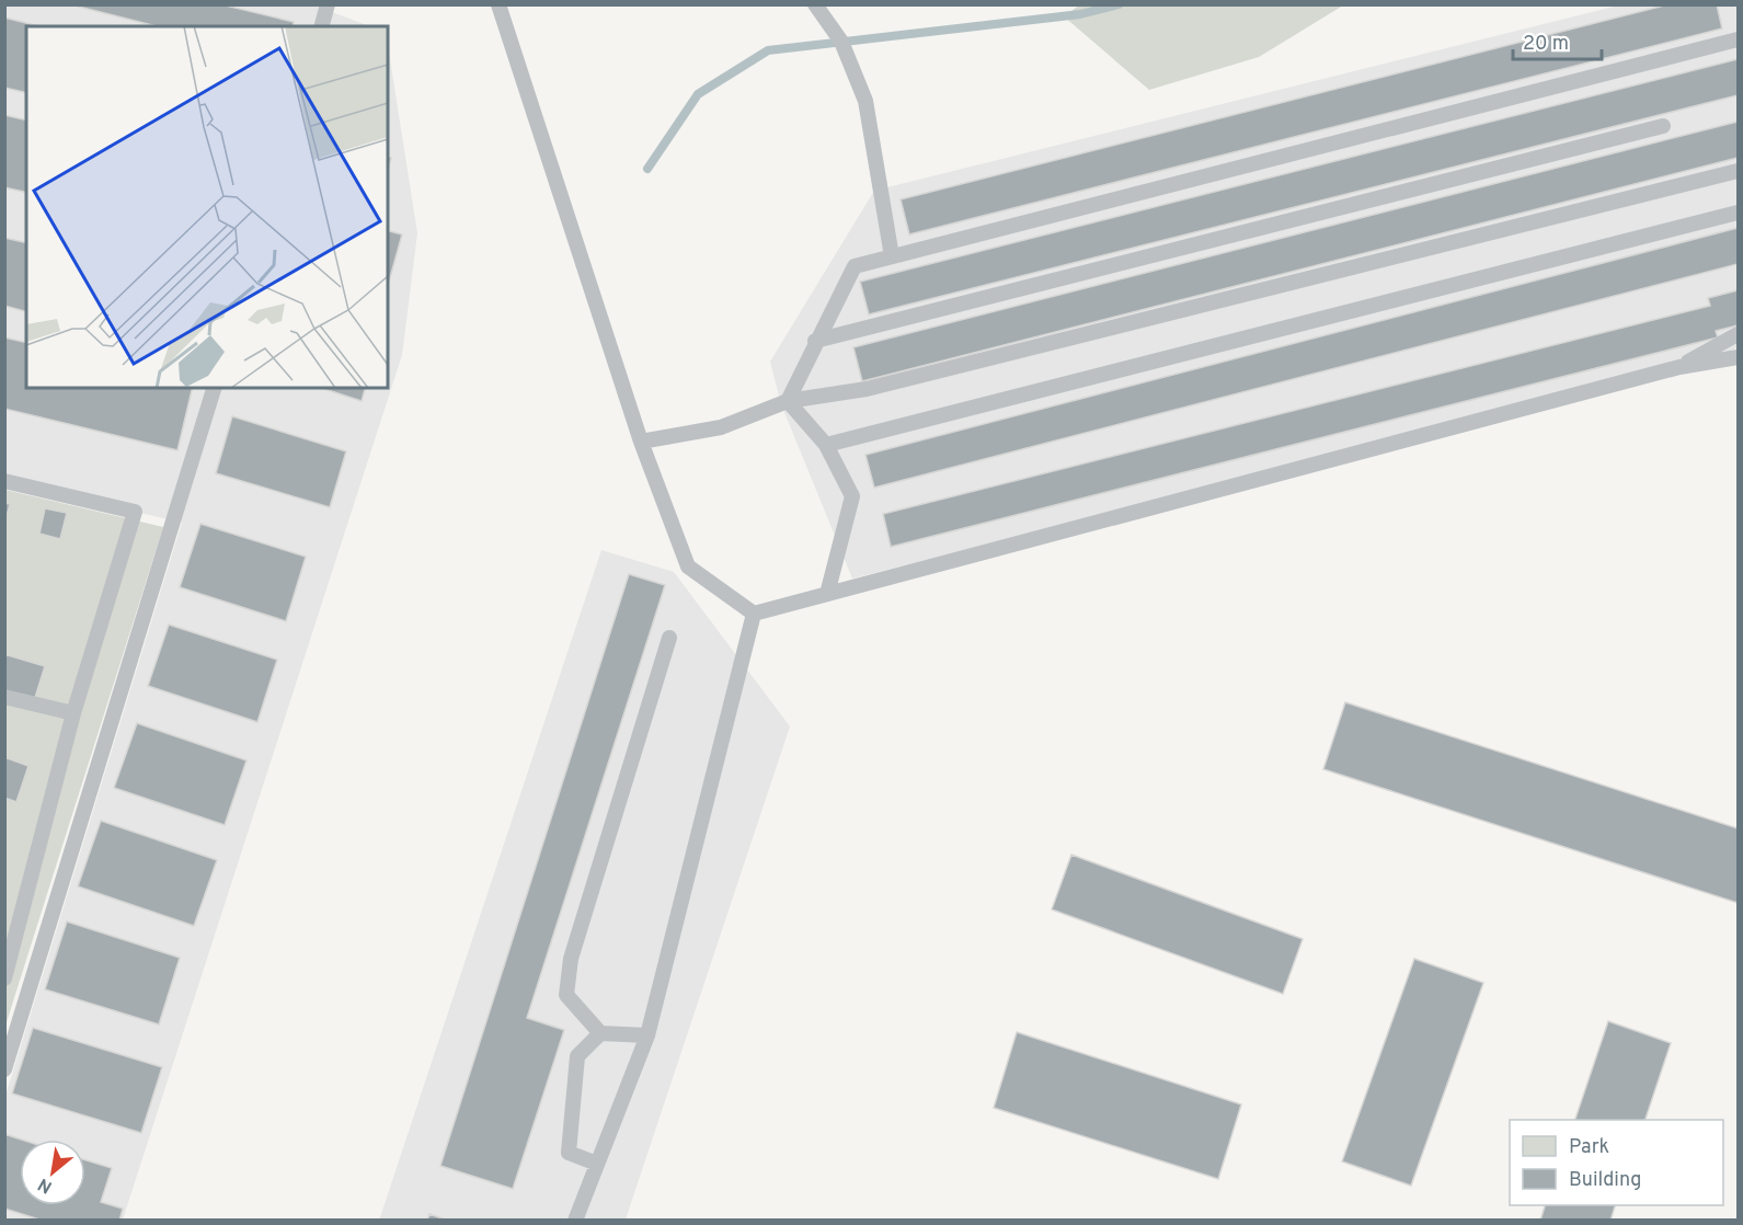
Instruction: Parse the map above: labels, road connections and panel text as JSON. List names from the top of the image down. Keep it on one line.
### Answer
{"legend":["Park","Building"],"scale_bar":"20 m","north":"bottom left"}
